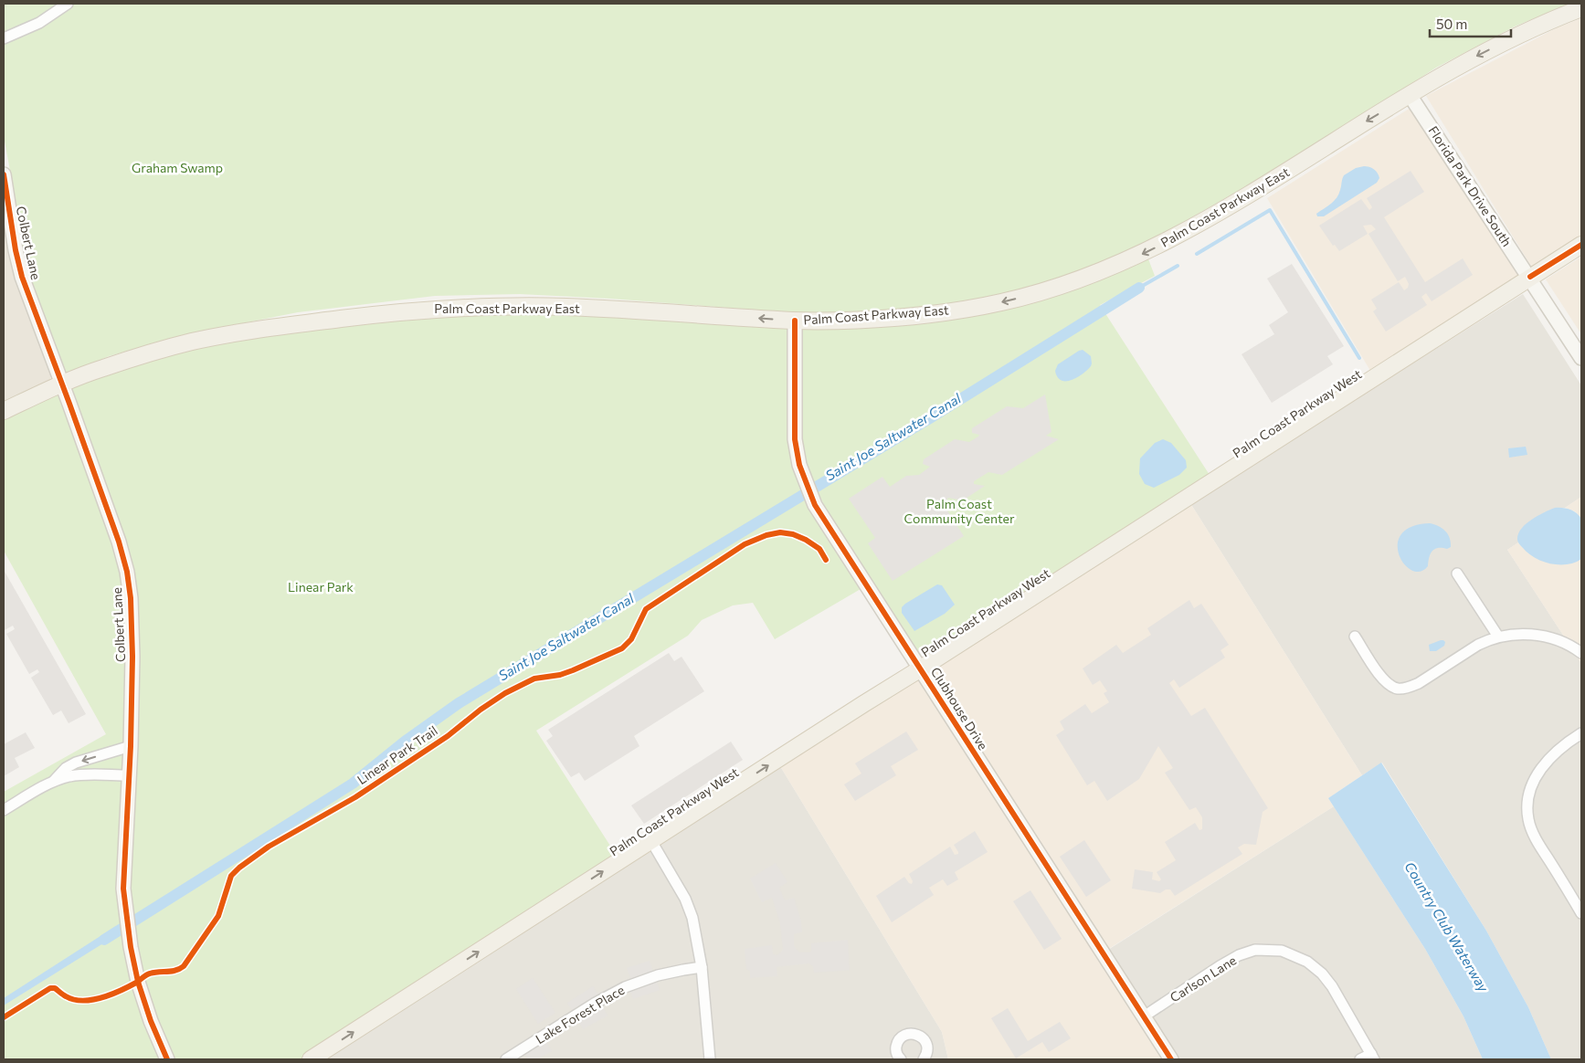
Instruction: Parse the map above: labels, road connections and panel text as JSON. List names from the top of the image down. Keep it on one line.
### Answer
{"streets":{"main road":["Palm Coast Parkway East","Palm Coast Parkway West"],"street":["Florida Park Drive South","Colbert Lane","Clubhouse Drive","Carlson Lane","Lake Forest Place"],"cycle path":["Linear Park Trail"]},"crossings":[["Florida Park Drive South","Palm Coast Parkway East"],["Florida Park Drive South","Palm Coast Parkway West"],["Palm Coast Parkway East","Colbert Lane"],["Palm Coast Parkway East","Clubhouse Drive"],["Palm Coast Parkway West","Clubhouse Drive"],["Clubhouse Drive","Carlson Lane"]],"one_way":["Palm Coast Parkway East","Palm Coast Parkway West"],"water":["Saint Joe Saltwater Canal","Country Club Waterway"],"parks":["Graham Swamp","Palm Coast Community Center","Linear Park"],"scale_bar":"50 m"}
